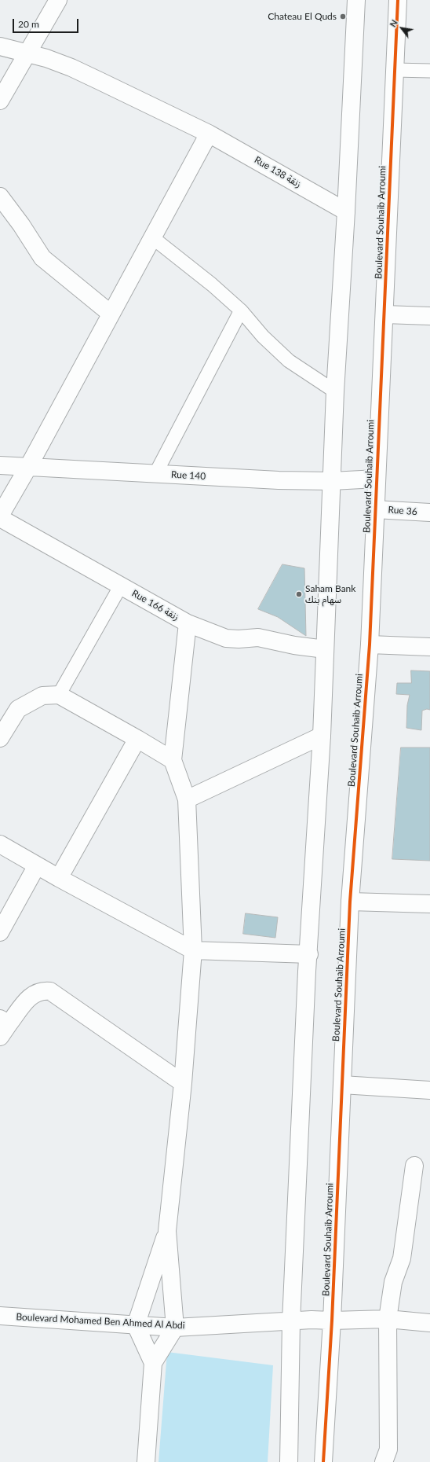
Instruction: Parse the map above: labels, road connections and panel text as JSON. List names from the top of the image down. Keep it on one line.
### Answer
{"streets":{"street":["Rue 138 زنقة","Boulevard Souhaib Arroumi","Rue 140","Rue 36","Rue 166 زنقة","Boulevard Mohamed Ben Ahmed Al Abdi"]},"crossings":[["Boulevard Souhaib Arroumi","Rue 140"],["Boulevard Souhaib Arroumi","Rue 36"],["Boulevard Souhaib Arroumi","Boulevard Mohamed Ben Ahmed Al Abdi"]],"places":["Chateau El Quds","Saham Bank سهام بنك"],"scale_bar":"20 m","north":"top left"}
